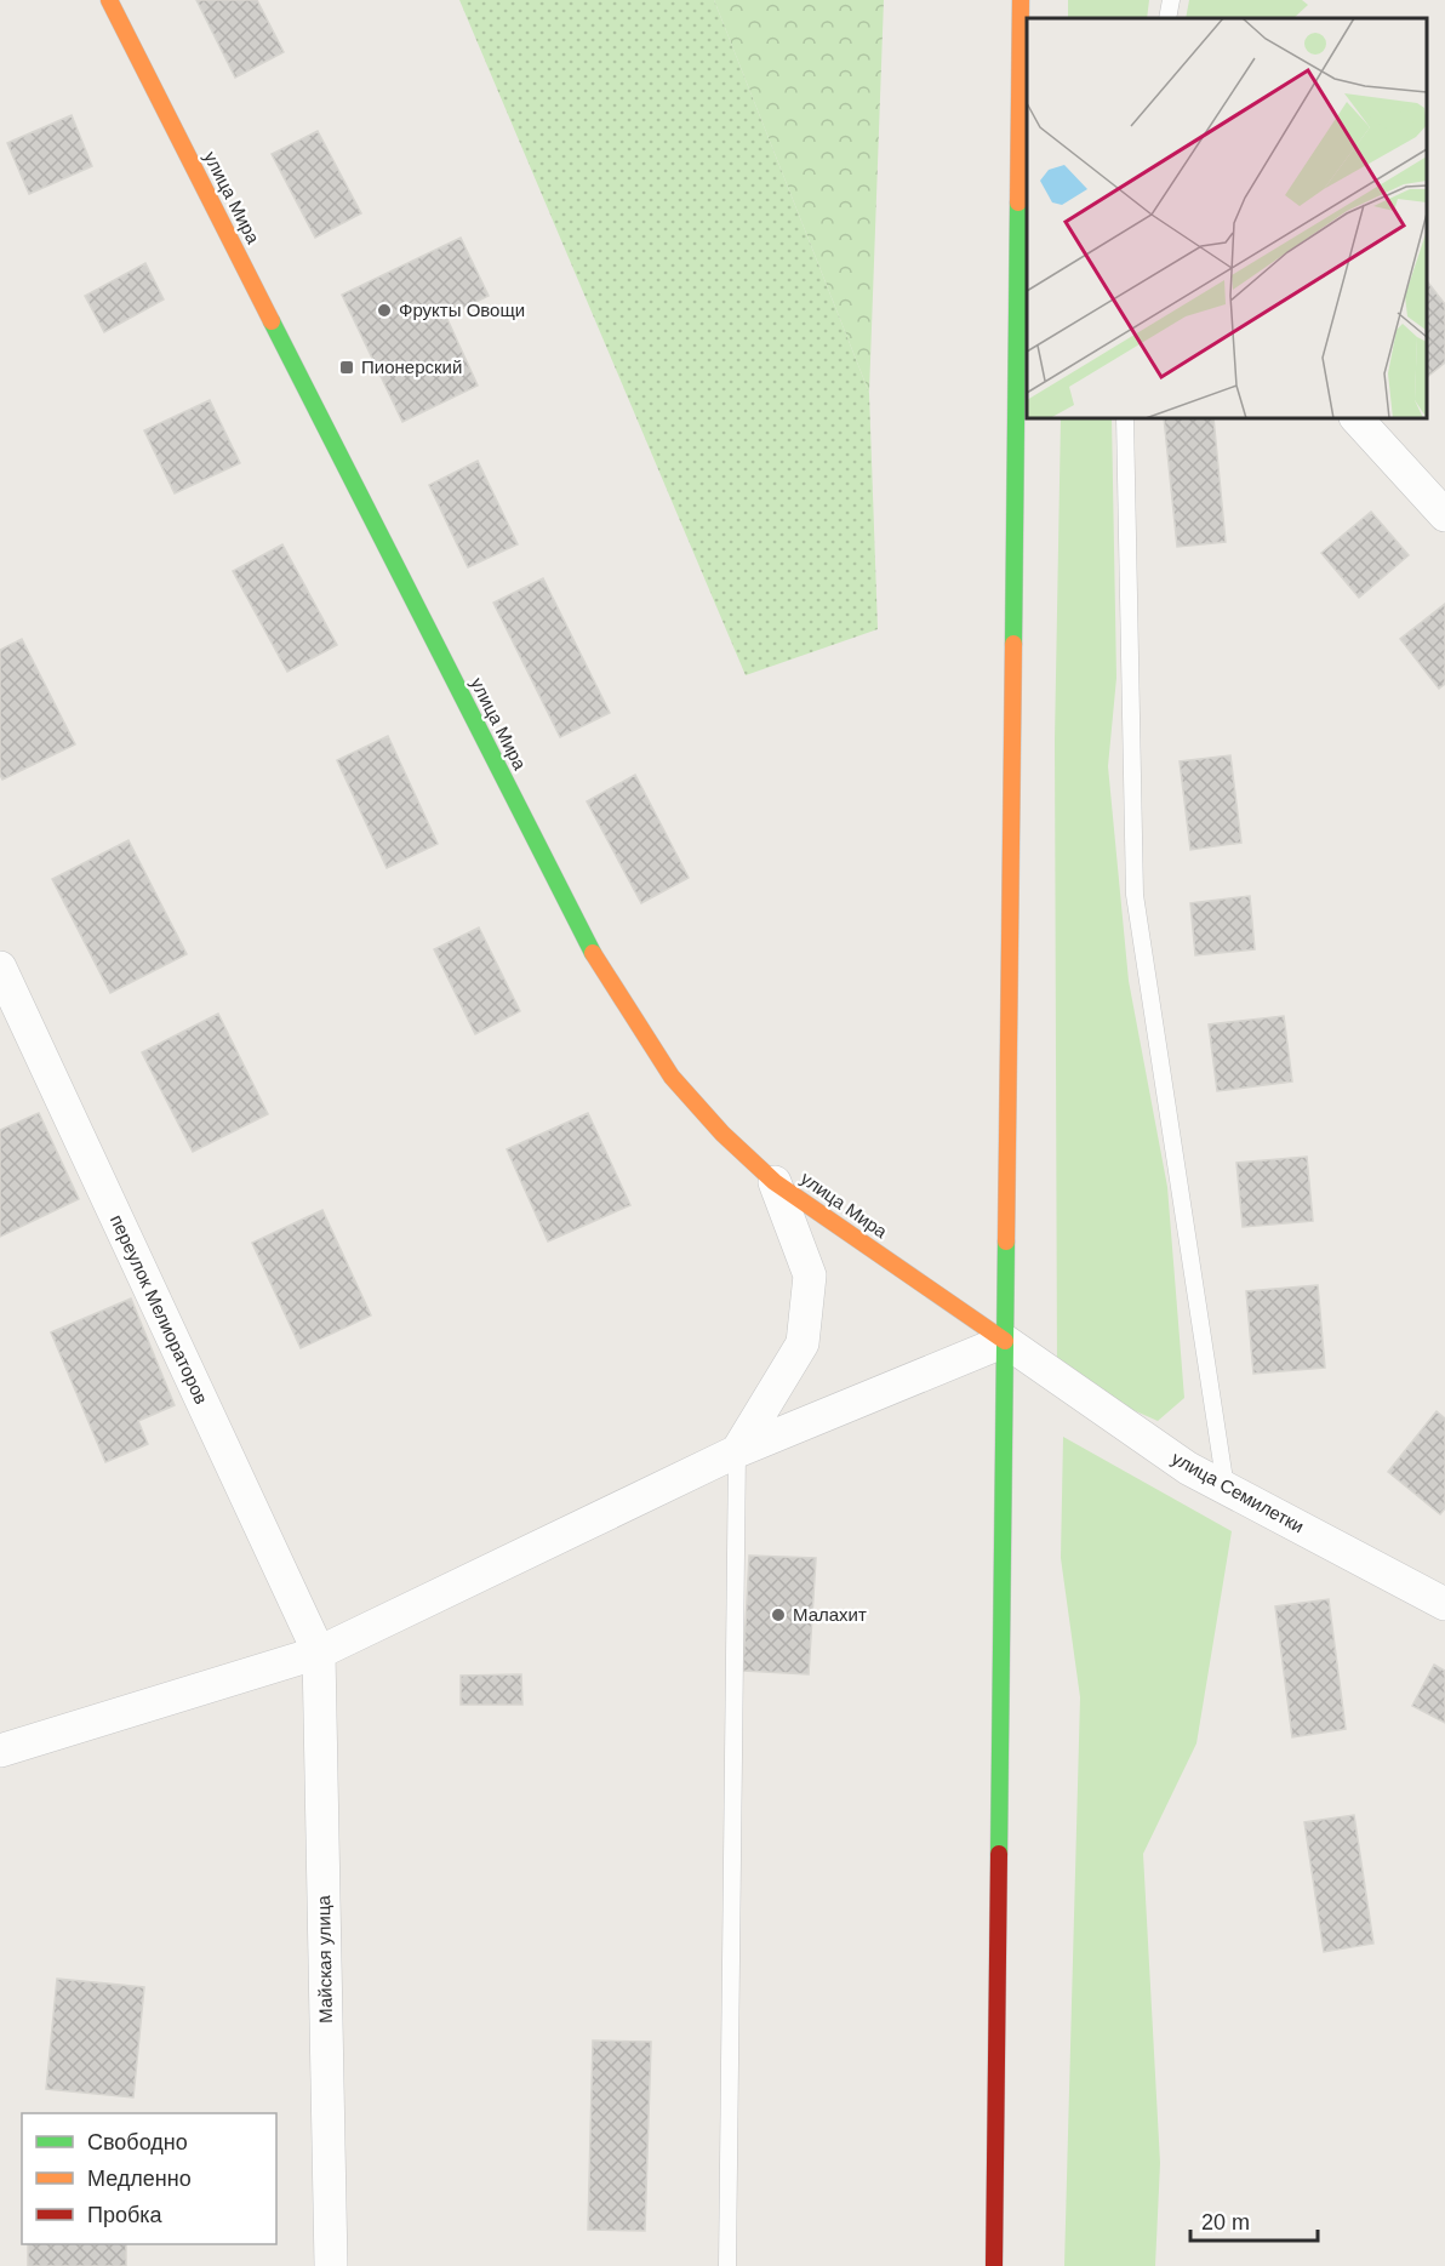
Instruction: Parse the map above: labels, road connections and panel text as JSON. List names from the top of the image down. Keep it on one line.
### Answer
{"streets":{"main road":["улица Мира"],"street":["переулок Мелиораторов","улица Семилетки","Майская улица"]},"crossings":[["улица Мира","улица Семилетки"],["переулок Мелиораторов","Майская улица"]],"places":{"other":["Фрукты Овощи","Малахит"],"transit":["Пионерский"]},"legend":["Свободно","Медленно","Пробка"],"scale_bar":"20 m"}
